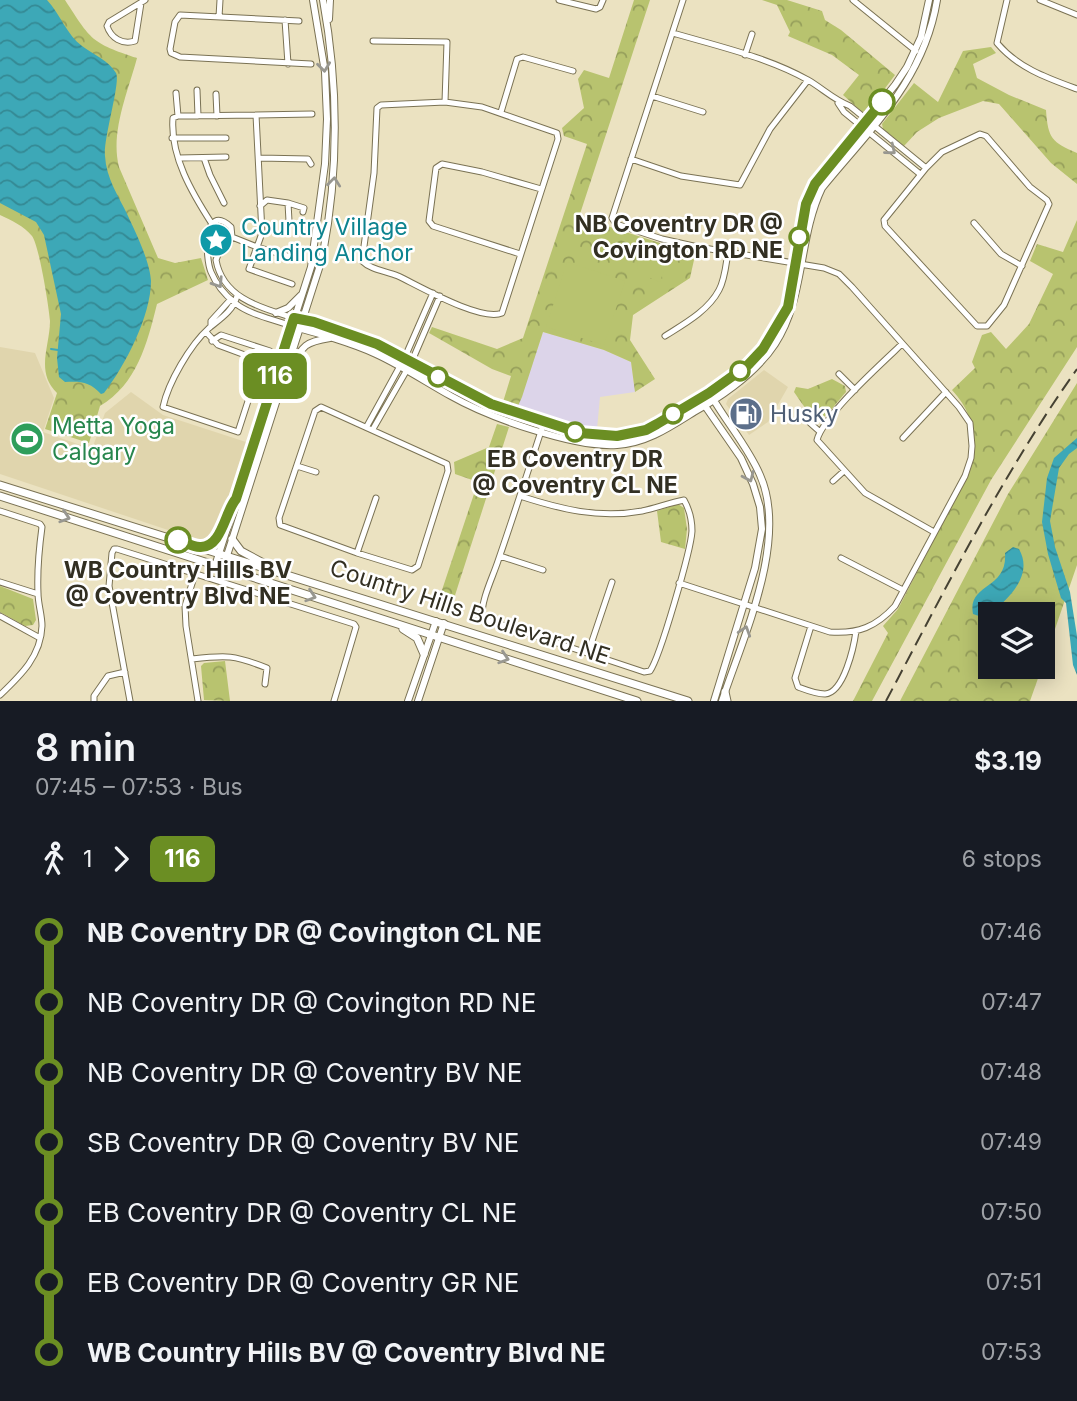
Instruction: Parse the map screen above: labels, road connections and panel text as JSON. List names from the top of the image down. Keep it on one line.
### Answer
{"streets":{"main road":["Country Hills Boulevard NE"]},"places":{"other":["NB Coventry DR @ Covington RD NE","EB Coventry DR @ Coventry CL NE","WB Country Hills BV @ Coventry Blvd NE"],"place":["Country Village Landing Anchor"],"fuel station":["Husky"],"sports":["Metta Yoga Calgary"]},"lines":["bus line 116"],"page":{"on_map":"116","heading":["8 min","07:45 – 07:53 · Bus","$3.19"],"legs":["1","116","6 stops"],"list":[{"name":"NB Coventry DR @ Covington CL NE","value":"07:46"},{"name":"NB Coventry DR @ Covington RD NE","value":"07:47"},{"name":"NB Coventry DR @ Coventry BV NE","value":"07:48"},{"name":"SB Coventry DR @ Coventry BV NE","value":"07:49"},{"name":"EB Coventry DR @ Coventry CL NE","value":"07:50"},{"name":"EB Coventry DR @ Coventry GR NE","value":"07:51"},{"name":"WB Country Hills BV @ Coventry Blvd NE","value":"07:53"}]}}
